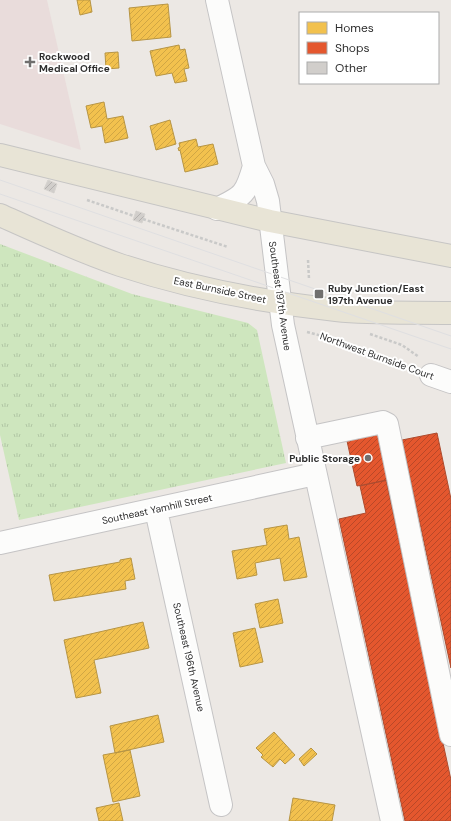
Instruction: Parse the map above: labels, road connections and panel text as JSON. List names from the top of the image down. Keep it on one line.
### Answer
{"streets":{"main road":["East Burnside Street"],"street":["Southeast 197th Avenue","Southeast Yamhill Street","Southeast 196th Avenue"],"path":["Northwest Burnside Court"]},"crossings":[["East Burnside Street","Southeast 197th Avenue"],["Southeast 197th Avenue","Southeast Yamhill Street"],["Southeast Yamhill Street","Southeast 196th Avenue"]],"places":{"health":["Rockwood Medical Office"],"transit":["Ruby Junction/East 197th Avenue"],"other":["Public Storage"]},"legend":["Homes","Shops","Other"]}
